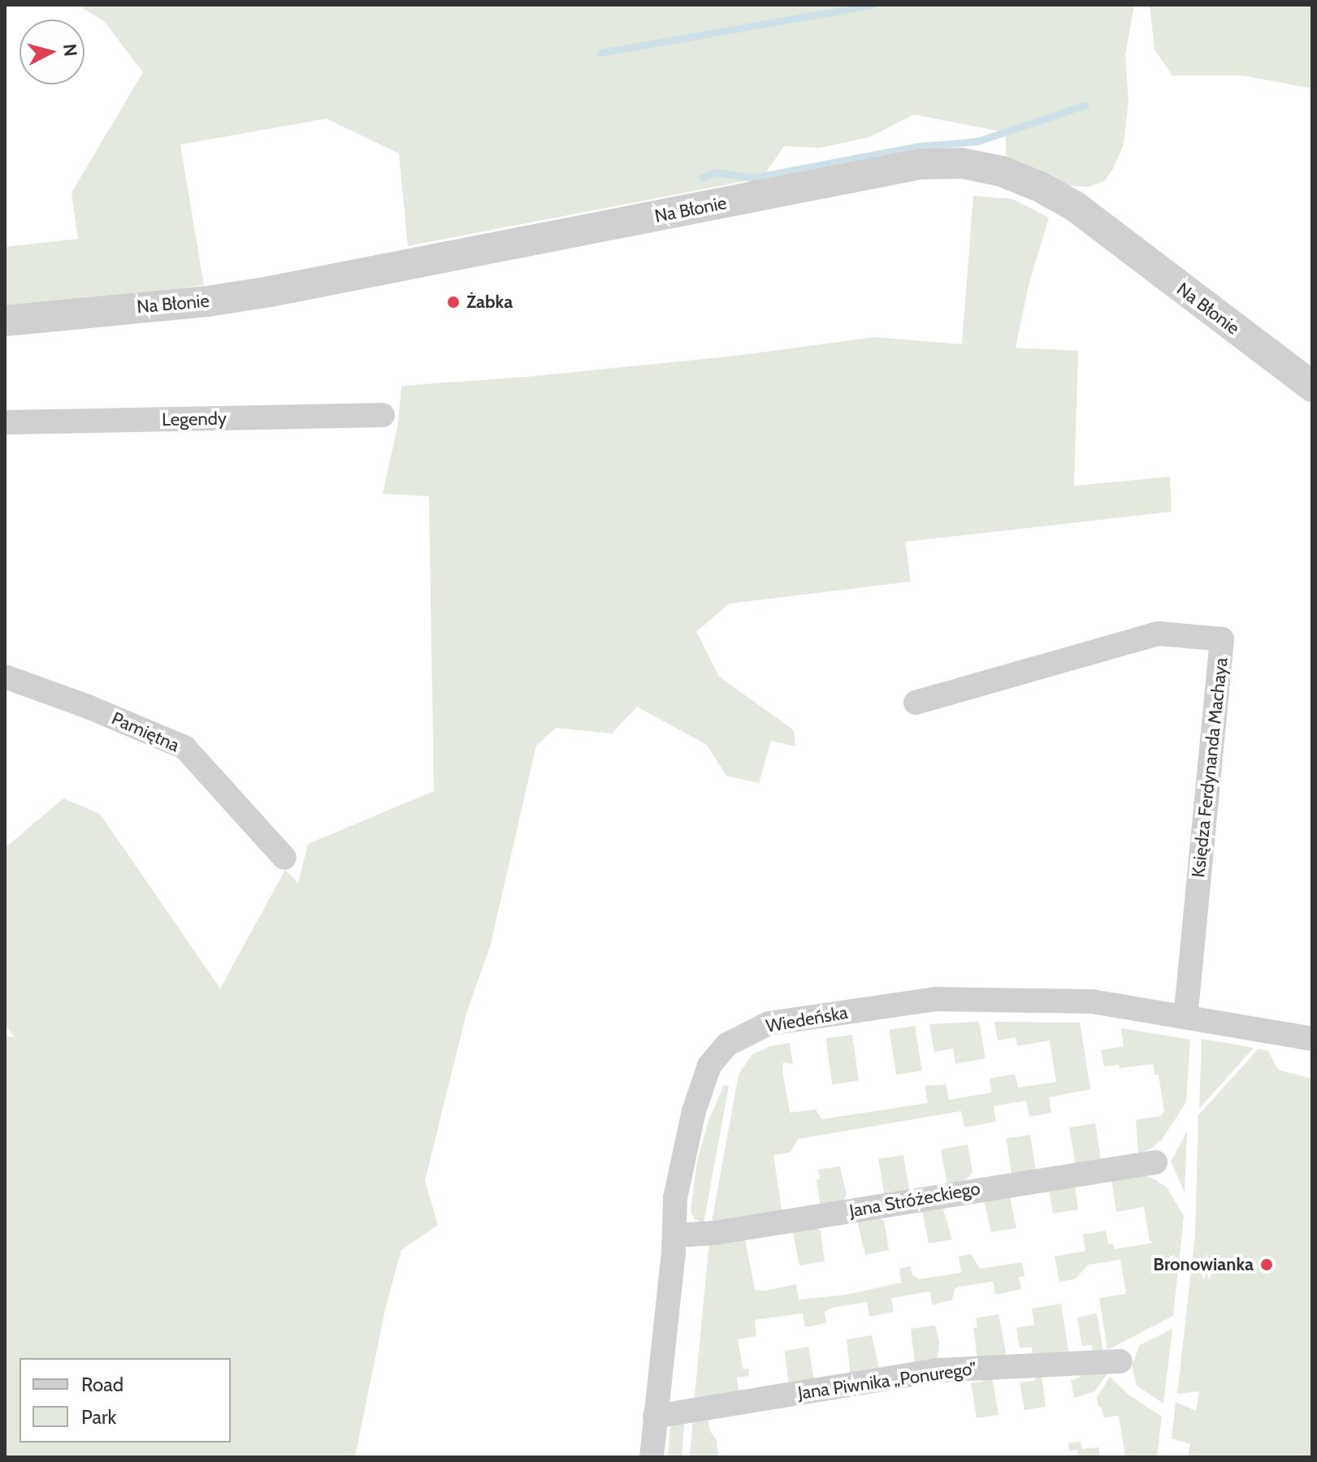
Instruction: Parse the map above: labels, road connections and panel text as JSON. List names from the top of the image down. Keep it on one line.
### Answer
{"streets":{"street":["Na Błonie","Legendy","Pamiętna","Księdza Ferdynanda Machaya","Wiedeńska","Jana Stróżeckiego","Jana Piwnika „Ponurego”"]},"crossings":[["Księdza Ferdynanda Machaya","Wiedeńska"],["Wiedeńska","Jana Stróżeckiego"],["Wiedeńska","Jana Piwnika „Ponurego”"]],"places":["Żabka","Bronowianka"],"legend":["Road","Park"],"north":"right"}
